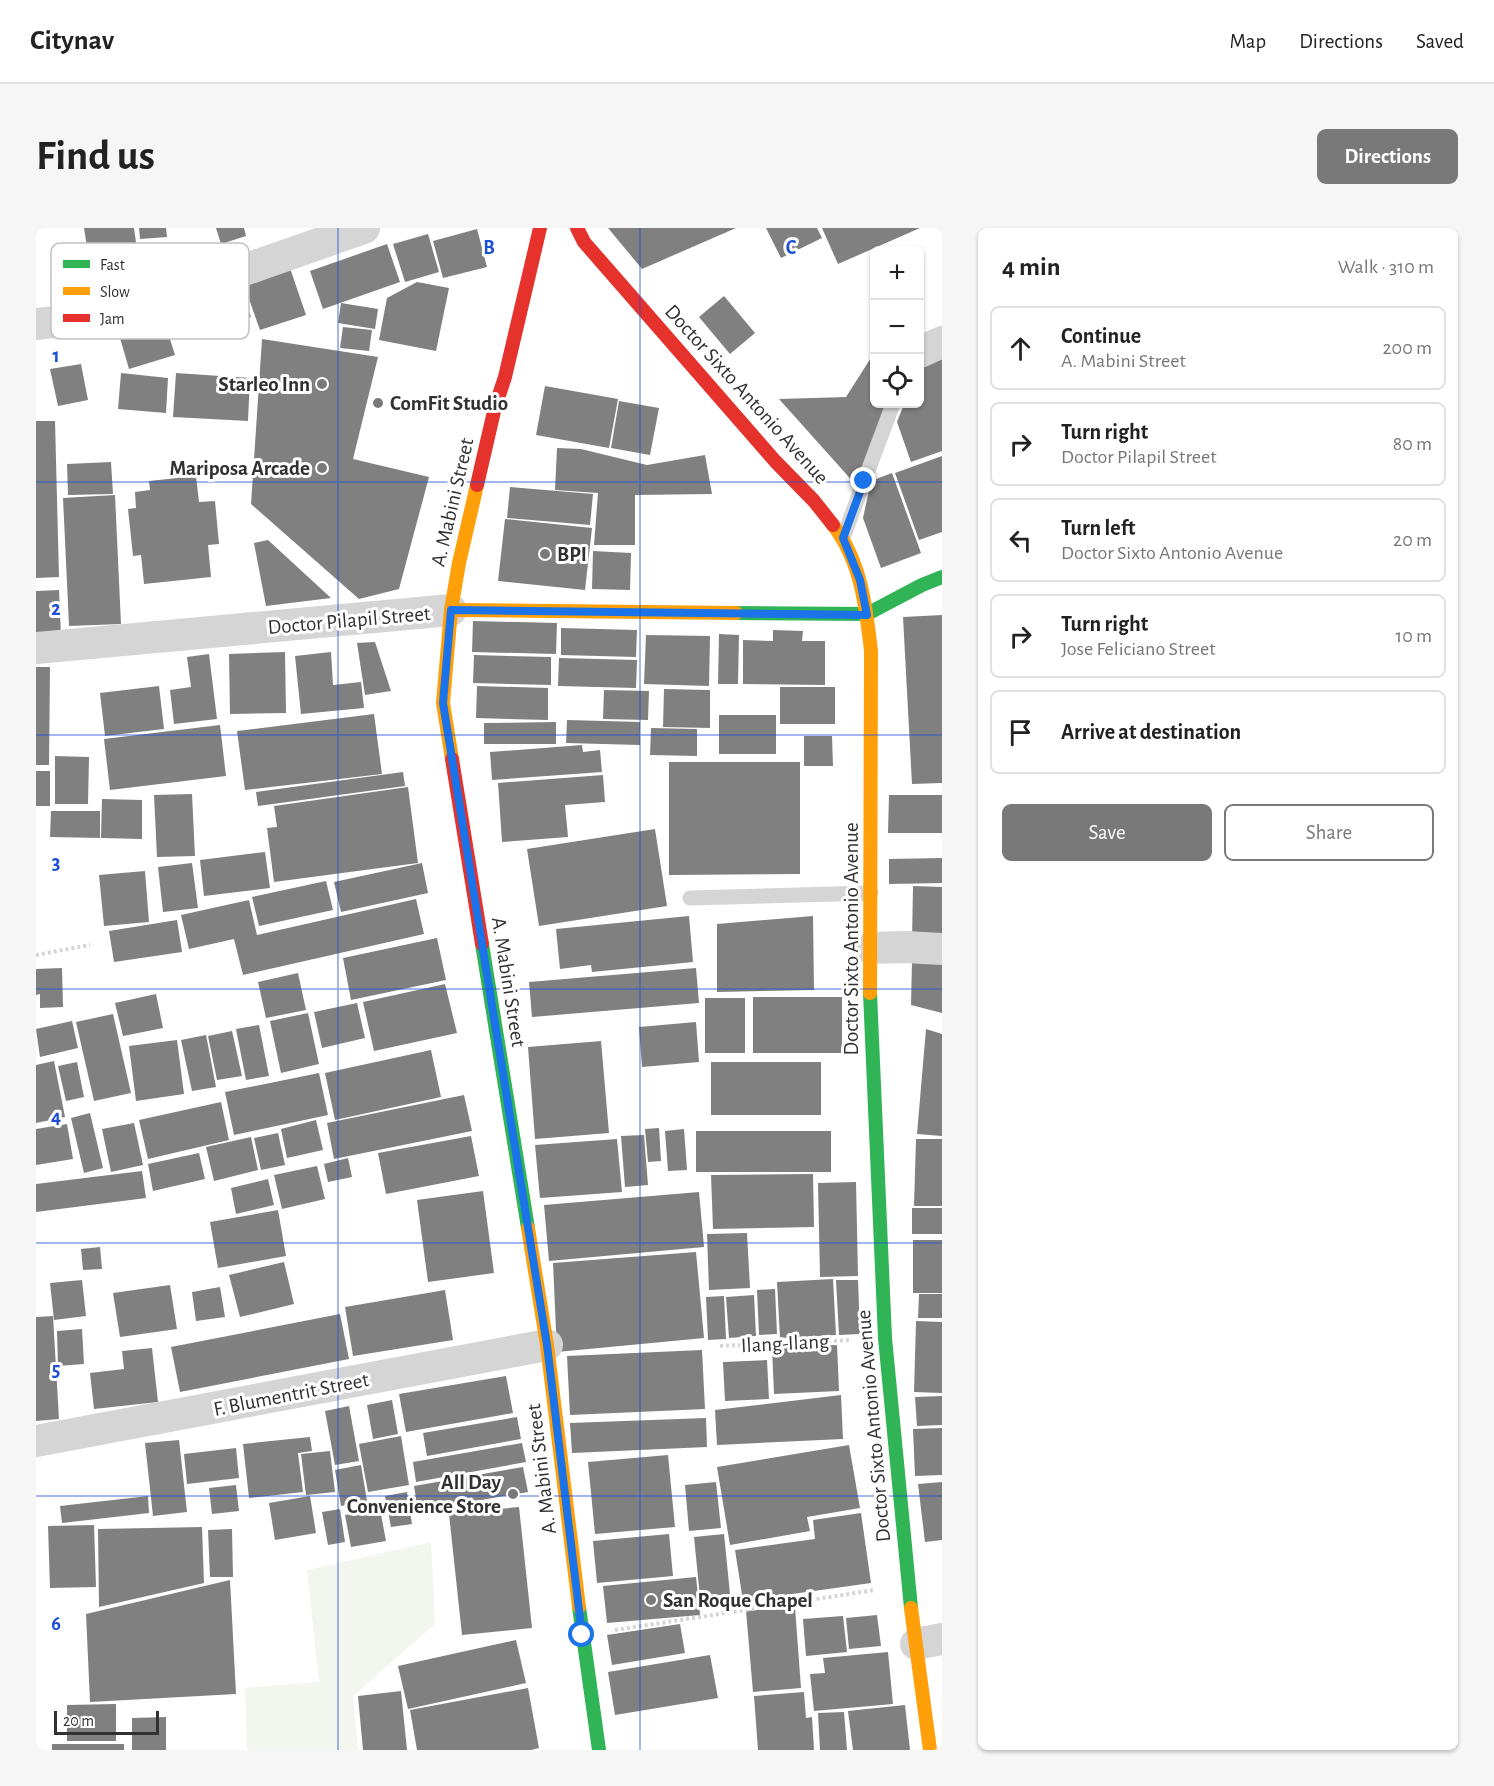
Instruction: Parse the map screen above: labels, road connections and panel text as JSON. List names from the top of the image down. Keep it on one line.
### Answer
{"streets":{"main road":["Doctor Sixto Antonio Avenue","A. Mabini Street","Doctor Pilapil Street"],"street":["F. Blumentrit Street"],"path":["Ilang-Ilang"]},"crossings":[["Doctor Sixto Antonio Avenue","Doctor Pilapil Street"],["Doctor Sixto Antonio Avenue","Ilang-Ilang"],["A. Mabini Street","Doctor Pilapil Street"],["A. Mabini Street","F. Blumentrit Street"]],"places":["Starleo Inn","ComFit Studio","Mariposa Arcade","BPI","All Day Convenience Store","San Roque Chapel"],"legend":["Fast","Slow","Jam"],"scale_bar":"20 m","page":{"header":"Citynav","nav":["Map","Directions","Saved"],"buttons":["Directions",["Save","Share"]],"title":"Find us","heading":["4 min","Walk · 310 m"],"map_buttons":["+","−"],"list":[["Continue","A. Mabini Street","200 m"],["Turn right","Doctor Pilapil Street","80 m"],["Turn left","Doctor Sixto Antonio Avenue","20 m"],["Turn right","Jose Feliciano Street","10 m"],"Arrive at destination"],"scale":"20 m"},"grid":{"columns":["B","C"],"rows":["1","2","3","4","5","6"]}}
